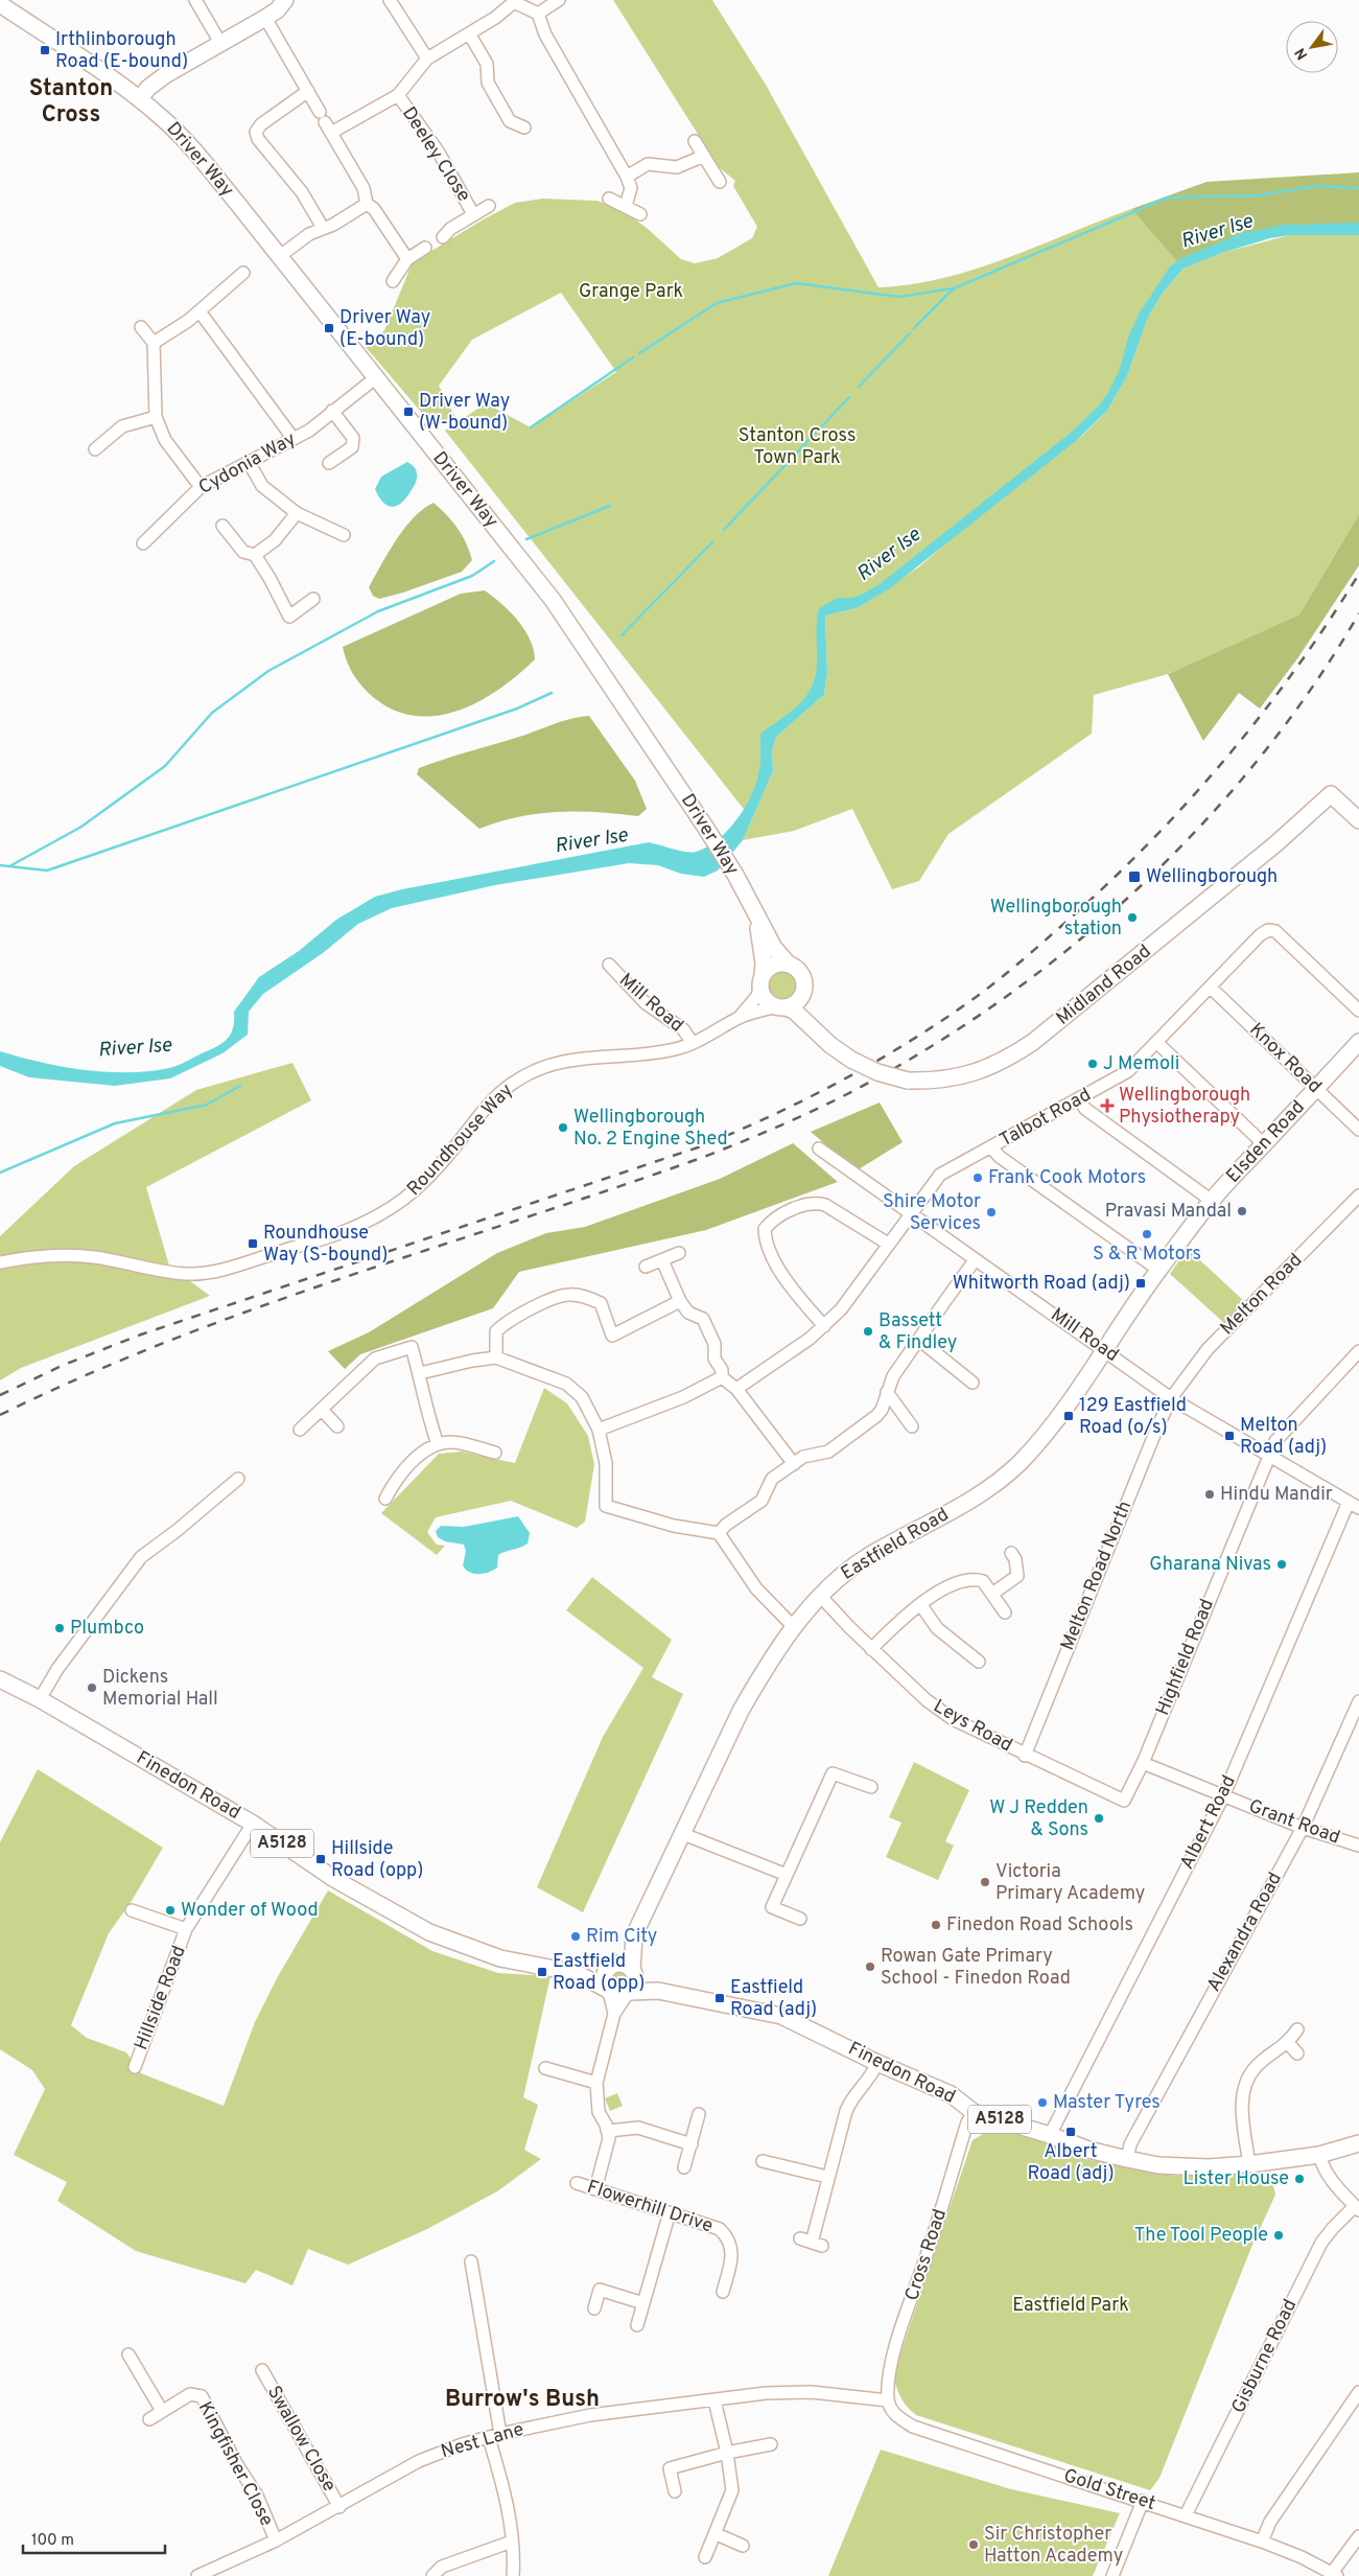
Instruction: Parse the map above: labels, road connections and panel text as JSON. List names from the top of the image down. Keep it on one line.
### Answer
{"streets":{"main road":["Driver Way","Midland Road","Elsden Road","Eastfield Road","Finedon Road","A5128"],"street":["Deeley Close","Cydonia Way","Mill Road","Knox Road","Talbot Road","Roundhouse Way","Melton Road","Melton Road North","Highfield Road","Leys Road","Albert Road","Grant Road","Alexandra Road","Hillside Road","Flowerhill Drive","Cross Road","Gisburne Road","Swallow Close","Nest Lane","Kingfisher Close","Gold Street"]},"crossings":[["Driver Way","Cydonia Way"],["Driver Way","Midland Road"],["Driver Way","Roundhouse Way"],["Midland Road","Roundhouse Way"],["Mill Road","Talbot Road"],["Mill Road","Roundhouse Way"],["Mill Road","Elsden Road"],["Mill Road","Melton Road"],["Mill Road","Eastfield Road"],["Mill Road","Melton Road North"],["Mill Road","Highfield Road"],["Mill Road","Albert Road"],["Knox Road","Talbot Road"],["Knox Road","Elsden Road"],["Elsden Road","Eastfield Road"],["Melton Road","Melton Road North"],["Eastfield Road","Leys Road"],["Eastfield Road","Finedon Road"],["Melton Road North","Leys Road"],["Highfield Road","Leys Road"],["Highfield Road","Grant Road"],["Finedon Road","Albert Road"],["Finedon Road","Alexandra Road"],["Finedon Road","Hillside Road"],["Finedon Road","Cross Road"],["Albert Road","Grant Road"],["Grant Road","Alexandra Road"],["Cross Road","Nest Lane"],["Cross Road","Gold Street"],["Gisburne Road","Gold Street"],["Swallow Close","Nest Lane"],["Nest Lane","Kingfisher Close"],["Nest Lane","Gold Street"]],"districts":["Stanton Cross","Burrow's Bush"],"water":["River Ise"],"parks":["Grange Park","Stanton Cross Town Park","Eastfield Park"],"places":{"transit":["Irthlinborough Road (E-bound)","Driver Way (E-bound)","Driver Way (W-bound)","Wellingborough","Roundhouse Way (S-bound)","Whitworth Road (adj)","129 Eastfield Road (o/s)","Melton Road (adj)","Hillside Road (opp)","Eastfield Road (opp)","Eastfield Road (adj)","Albert Road (adj)"],"other":["Wellingborough station","J Memoli","Wellingborough No. 2 Engine Shed","Frank Cook Motors","Pravasi Mandal","Shire Motor Services","S & R Motors","Bassett & Findley","Hindu Mandir","Gharana Nivas","Plumbco","Dickens Memorial Hall","W J Redden & Sons","Victoria Primary Academy","Wonder of Wood","Finedon Road Schools","Rim City","Rowan Gate Primary School - Finedon Road","Master Tyres","Lister House","The Tool People","Sir Christopher Hatton Academy"],"health":["Wellingborough Physiotherapy"]},"scale_bar":"100 m","north":"bottom left"}
